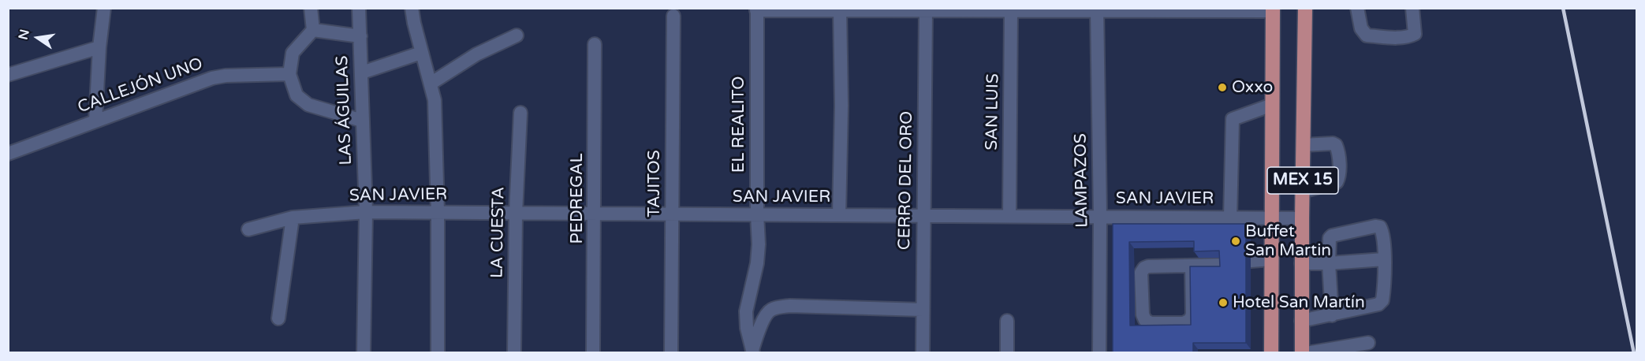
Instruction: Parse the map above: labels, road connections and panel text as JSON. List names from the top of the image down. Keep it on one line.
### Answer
{"streets":{"main road":["MEX 15"],"street":["CALLEJÓN UNO","LAS ÁGUILAS","SAN LUIS","EL REALITO","CERRO DEL ORO","LAMPAZOS","TAJITOS","SAN JAVIER","PEDREGAL","LA CUESTA"]},"crossings":[["LAS ÁGUILAS","SAN JAVIER"],["SAN LUIS","SAN JAVIER"],["EL REALITO","SAN JAVIER"],["CERRO DEL ORO","SAN JAVIER"],["LAMPAZOS","SAN JAVIER"],["MEX 15","SAN JAVIER"],["TAJITOS","SAN JAVIER"],["SAN JAVIER","PEDREGAL"],["SAN JAVIER","LA CUESTA"]],"places":["Oxxo","Buffet San Martin","Hotel San Martín"],"north":"left"}
